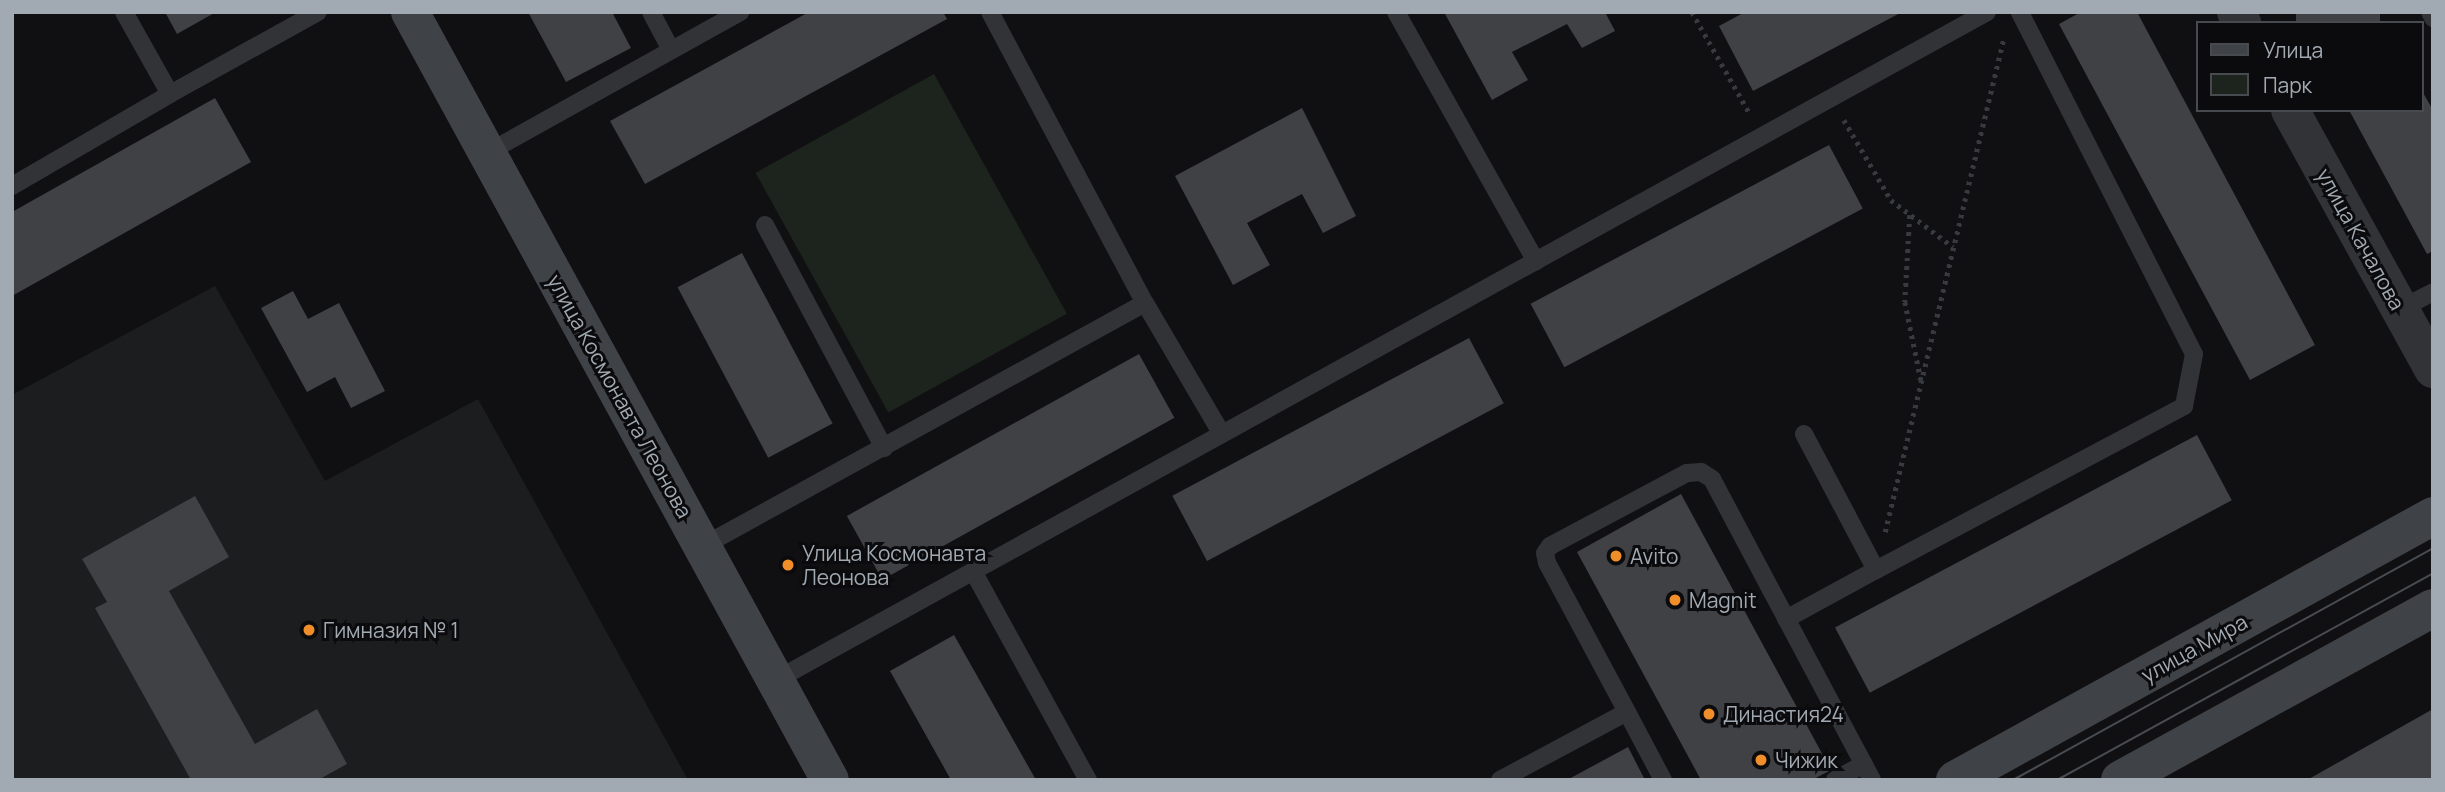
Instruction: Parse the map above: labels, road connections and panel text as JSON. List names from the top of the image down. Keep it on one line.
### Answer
{"streets":{"main road":["улица Космонавта Леонова","улица Мира"],"street":["улица Качалова"]},"places":["Avito","Улица Космонавта Леонова","Magnit","Гимназия № 1","Династия24","Чижик"],"legend":["Улица","Парк"]}
